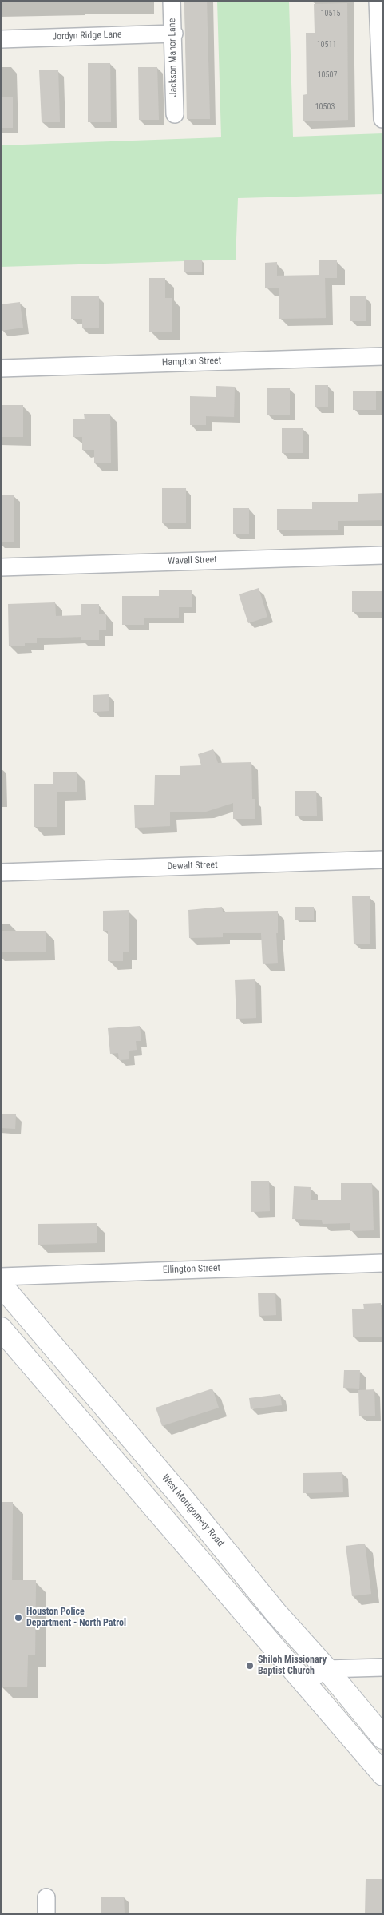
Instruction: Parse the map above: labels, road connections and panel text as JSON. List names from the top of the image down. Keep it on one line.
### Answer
{"streets":{"main road":["West Montgomery Road"],"street":["Jordyn Ridge Lane","Jackson Manor Lane","Hampton Street","Wavell Street","Dewalt Street","Ellington Street"]},"crossings":[["Jordyn Ridge Lane","Jackson Manor Lane"]],"places":["Houston Police Department - North Patrol","Shiloh Missionary Baptist Church"],"house_numbers":["10515","10511","10507","10503"]}
